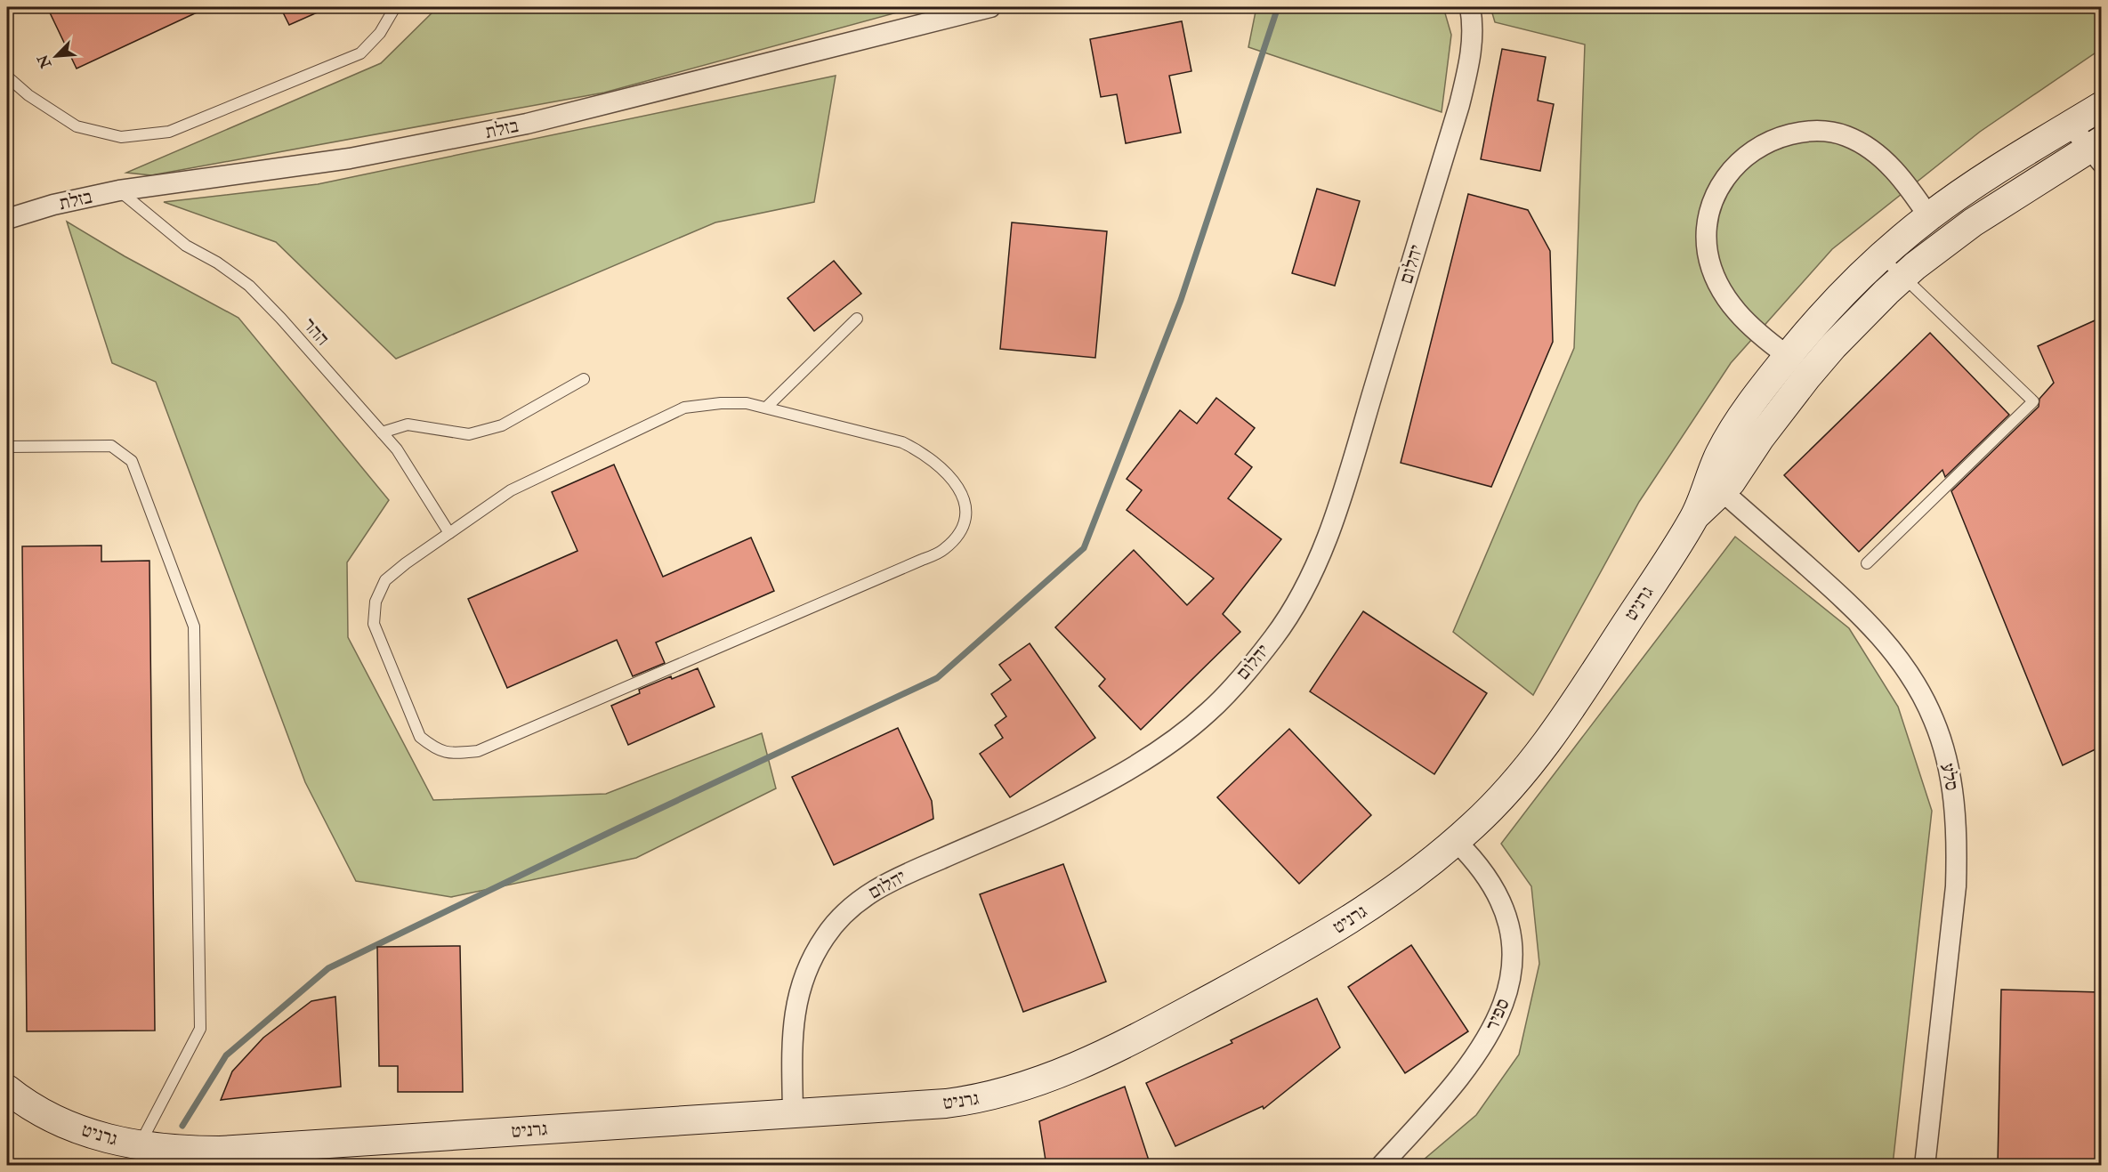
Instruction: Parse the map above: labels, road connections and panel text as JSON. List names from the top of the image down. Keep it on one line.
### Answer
{"streets":{"street":["בזלת","יהלום","גרניט","סלע","ספיר"],"lane":["ההר"]},"crossings":[["בזלת","ההר"],["יהלום","גרניט"],["גרניט","סלע"],["גרניט","ספיר"]],"north":"bottom left"}
